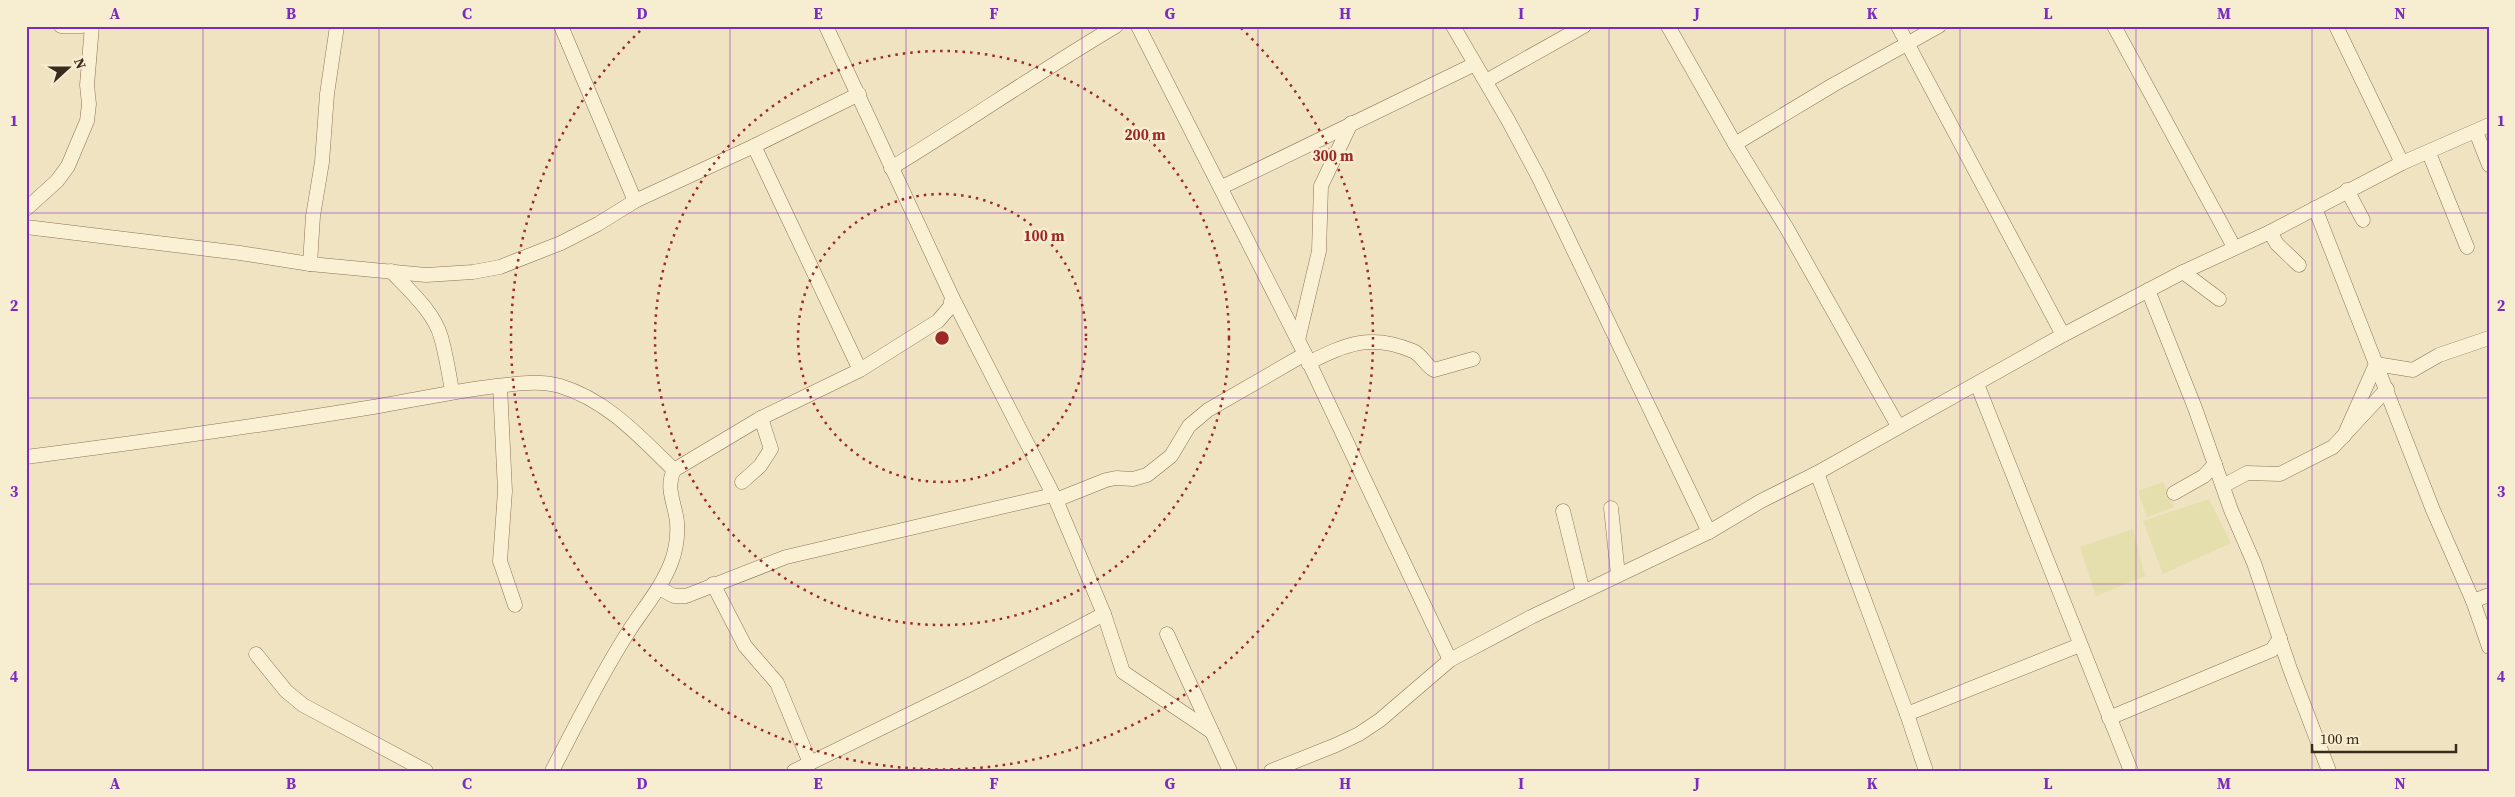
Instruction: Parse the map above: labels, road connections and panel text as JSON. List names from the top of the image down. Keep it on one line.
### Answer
{"scale_bar":"100 m","north":"right","grid":{"columns":["A","B","C","D","E","F","G","H","I","J","K","L","M","N"],"rows":["1","2","3","4"]},"rings":["200 m","300 m","100 m"]}
